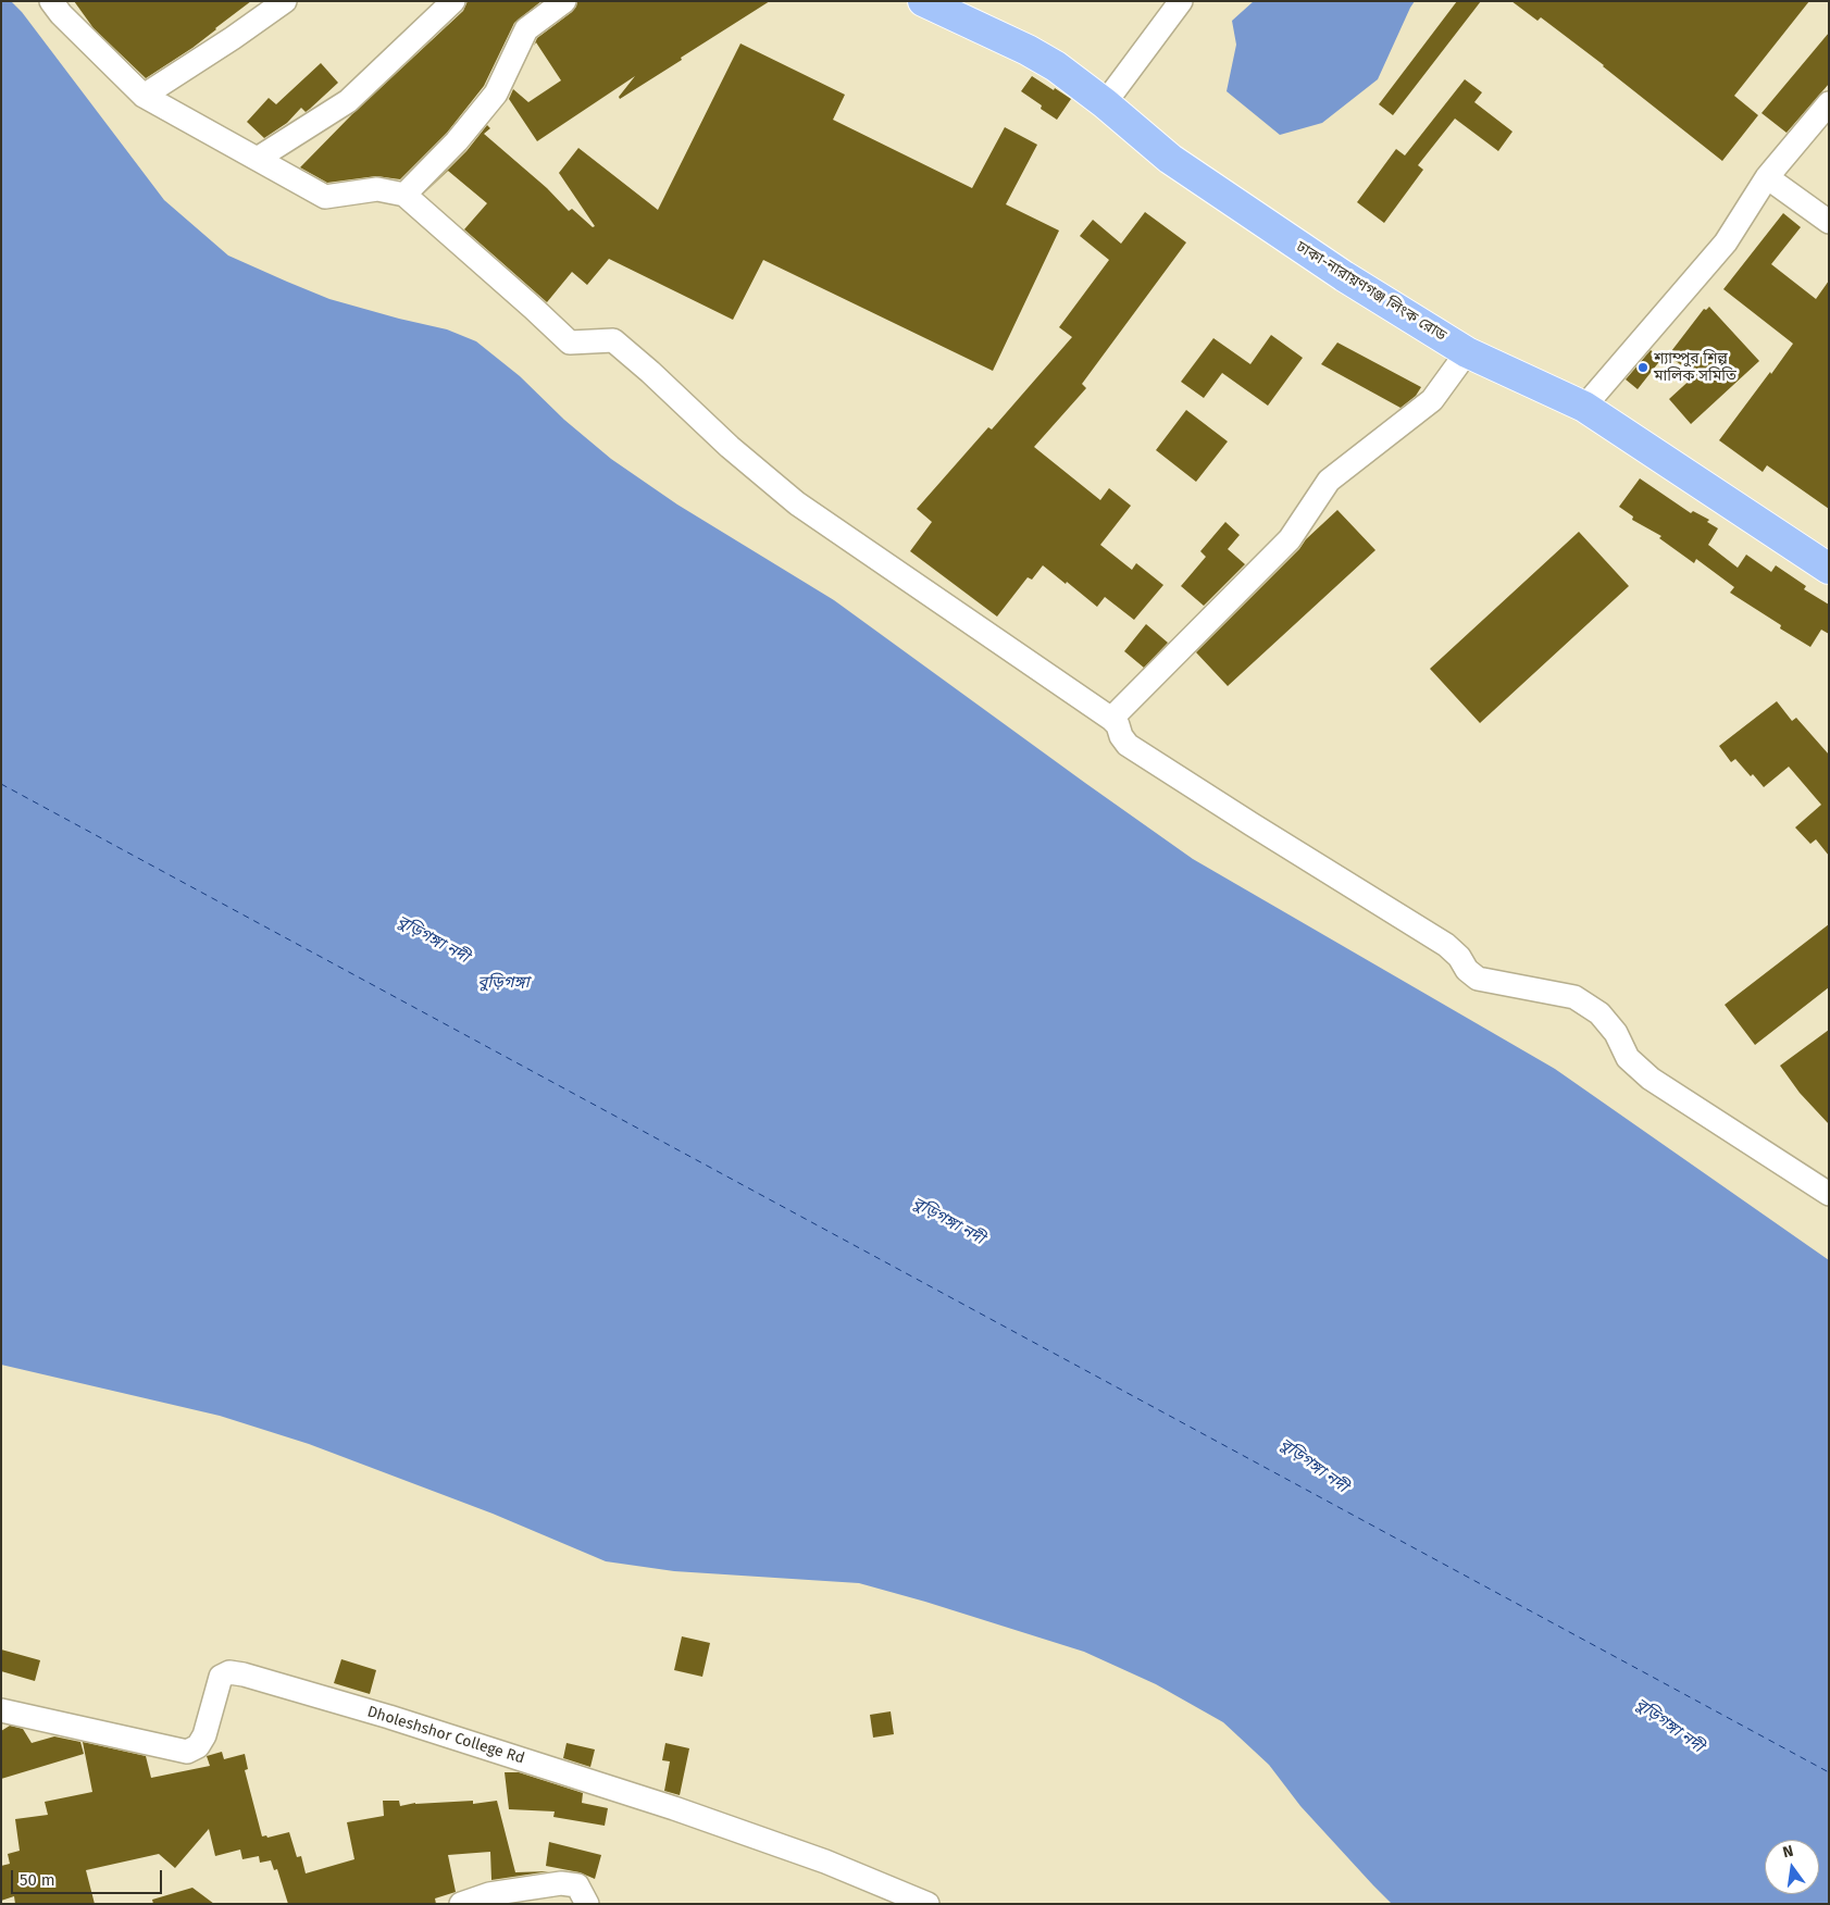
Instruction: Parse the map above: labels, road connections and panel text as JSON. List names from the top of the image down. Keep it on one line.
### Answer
{"streets":{"highway":["ঢাকা-নারায়ণগঞ্জ লিংক রোড"],"street":["Dholeshshor College Rd"]},"water":["বুড়িগঙ্গা নদী","বুড়িগঙ্গা"],"places":["শ্যাম্পুর শিল্প মালিক সমিতি"],"scale_bar":"50 m","north":"top"}
